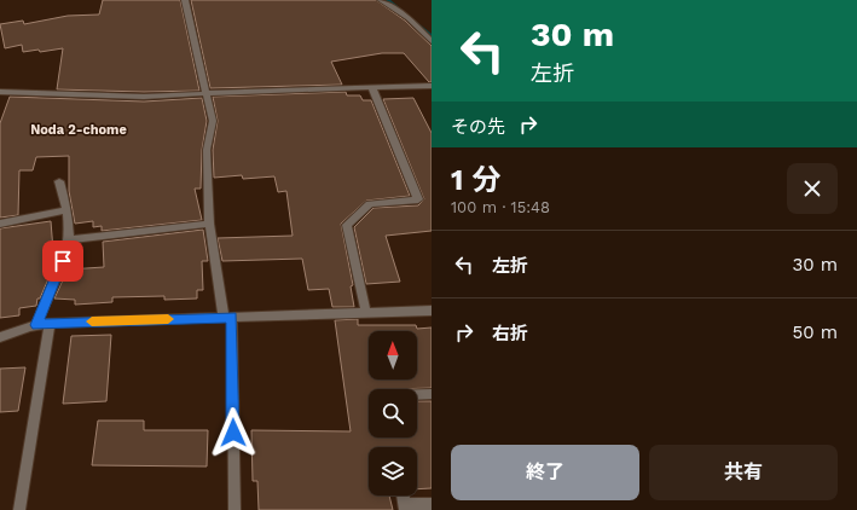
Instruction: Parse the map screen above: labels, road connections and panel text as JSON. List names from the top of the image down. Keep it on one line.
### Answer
{"districts":["Noda 2-chome"],"north":"top","page":{"turn":["30 m","左折"],"then":"その先","heading":["1 分","100 m · 15:48"],"list":[{"name":"左折","value":"30 m"},{"name":"右折","value":"50 m"}],"buttons":["終了","共有"]}}
